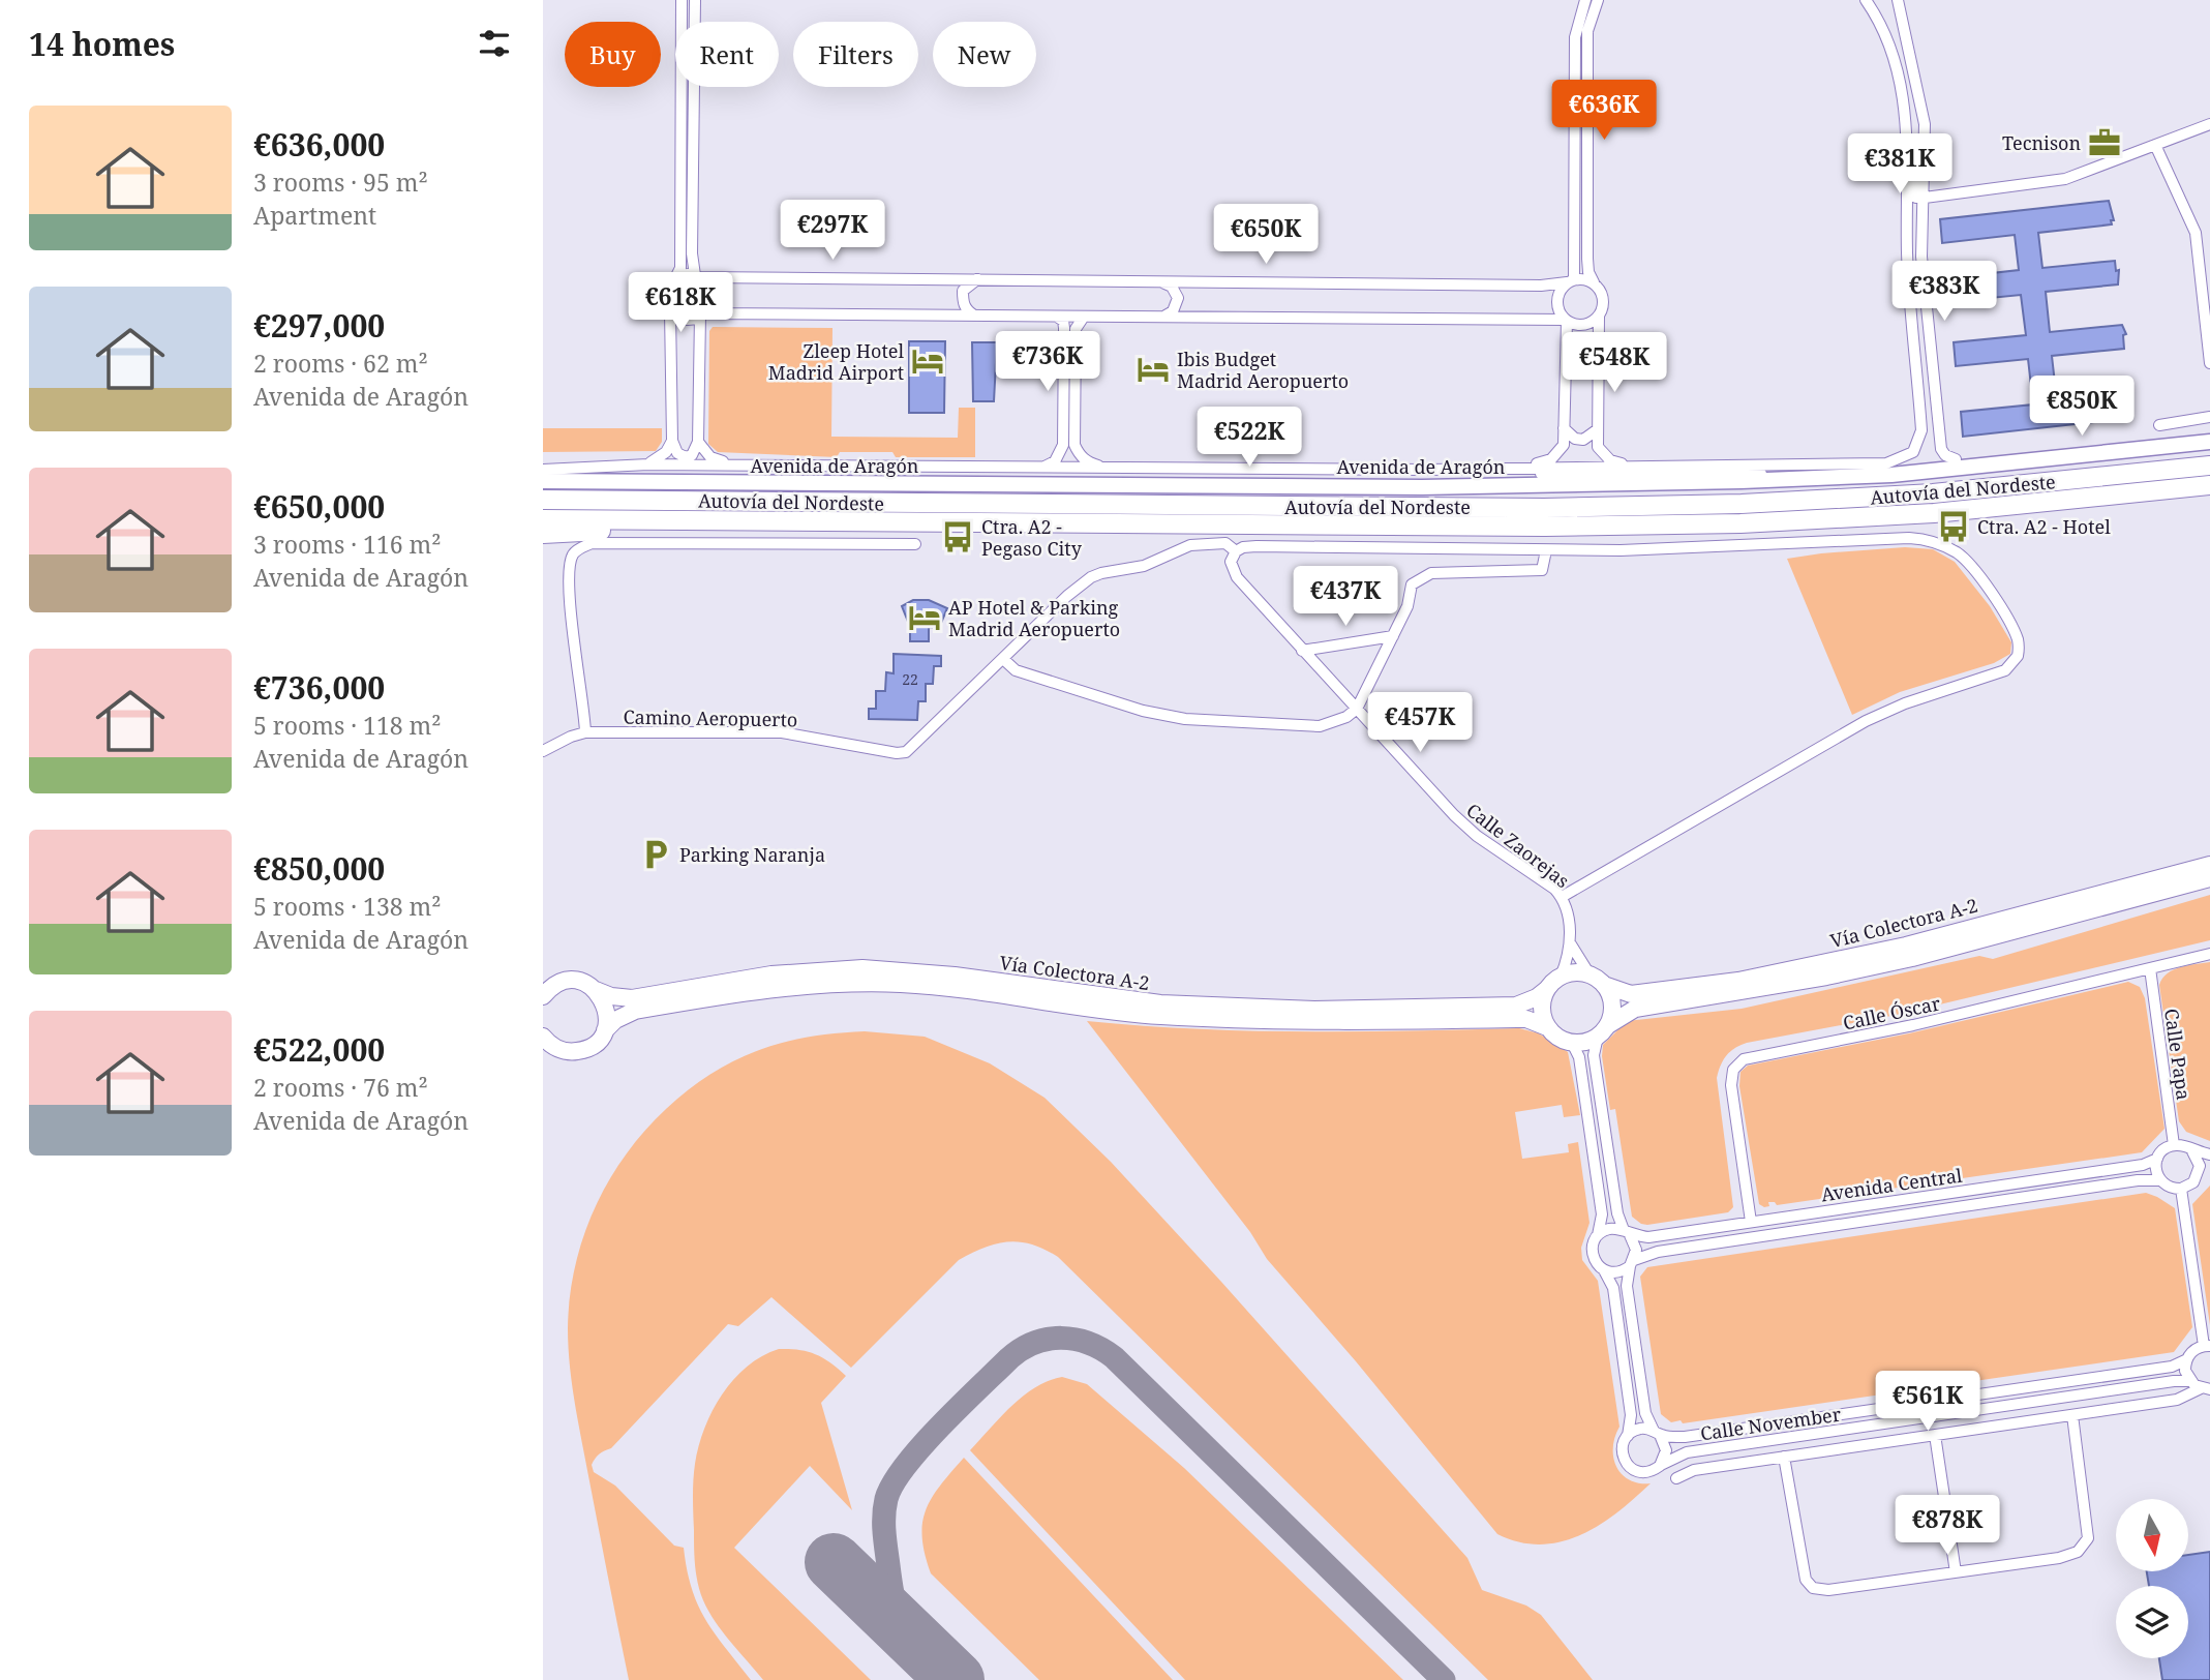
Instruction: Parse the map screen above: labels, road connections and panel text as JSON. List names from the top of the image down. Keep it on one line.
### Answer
{"streets":{"highway":["Autovía del Nordeste"],"main road":["Vía Colectora A-2"],"street":["Avenida de Aragón","Camino Aeropuerto","Calle Zaorejas","Calle Óscar","Calle Papa","Avenida Central","Calle November"]},"crossings":[["Camino Aeropuerto","Calle Zaorejas"],["Calle Óscar","Calle Papa"],["Calle Óscar","Avenida Central"],["Calle Papa","Avenida Central"]],"places":{"office":["Tecnison"],"hotel":["Zleep Hotel Madrid Airport","Ibis Budget Madrid Aeropuerto","AP Hotel & Parking Madrid Aeropuerto"],"bus stop":["Ctra. A2 - Hotel","Ctra. A2 - Pegaso City"],"parking":["Parking Naranja"]},"house_numbers":["22"],"north":"bottom","page":{"heading":"14 homes","chip":["Buy","Rent","Filters","New"],"price":["€636K","€381K","€297K","€650K","€383K","€618K","€736K","€548K","€850K","€522K","€437K","€457K","€561K","€878K"],"list":[{"name":"€636,000","note":"3 rooms · 95 m² · Apartment"},{"name":"€297,000","note":"2 rooms · 62 m² · Avenida de Aragón"},{"name":"€650,000","note":"3 rooms · 116 m² · Avenida de Aragón"},{"name":"€736,000","note":"5 rooms · 118 m² · Avenida de Aragón"},{"name":"€850,000","note":"5 rooms · 138 m² · Avenida de Aragón"},{"name":"€522,000","note":"2 rooms · 76 m² · Avenida de Aragón"}]}}
